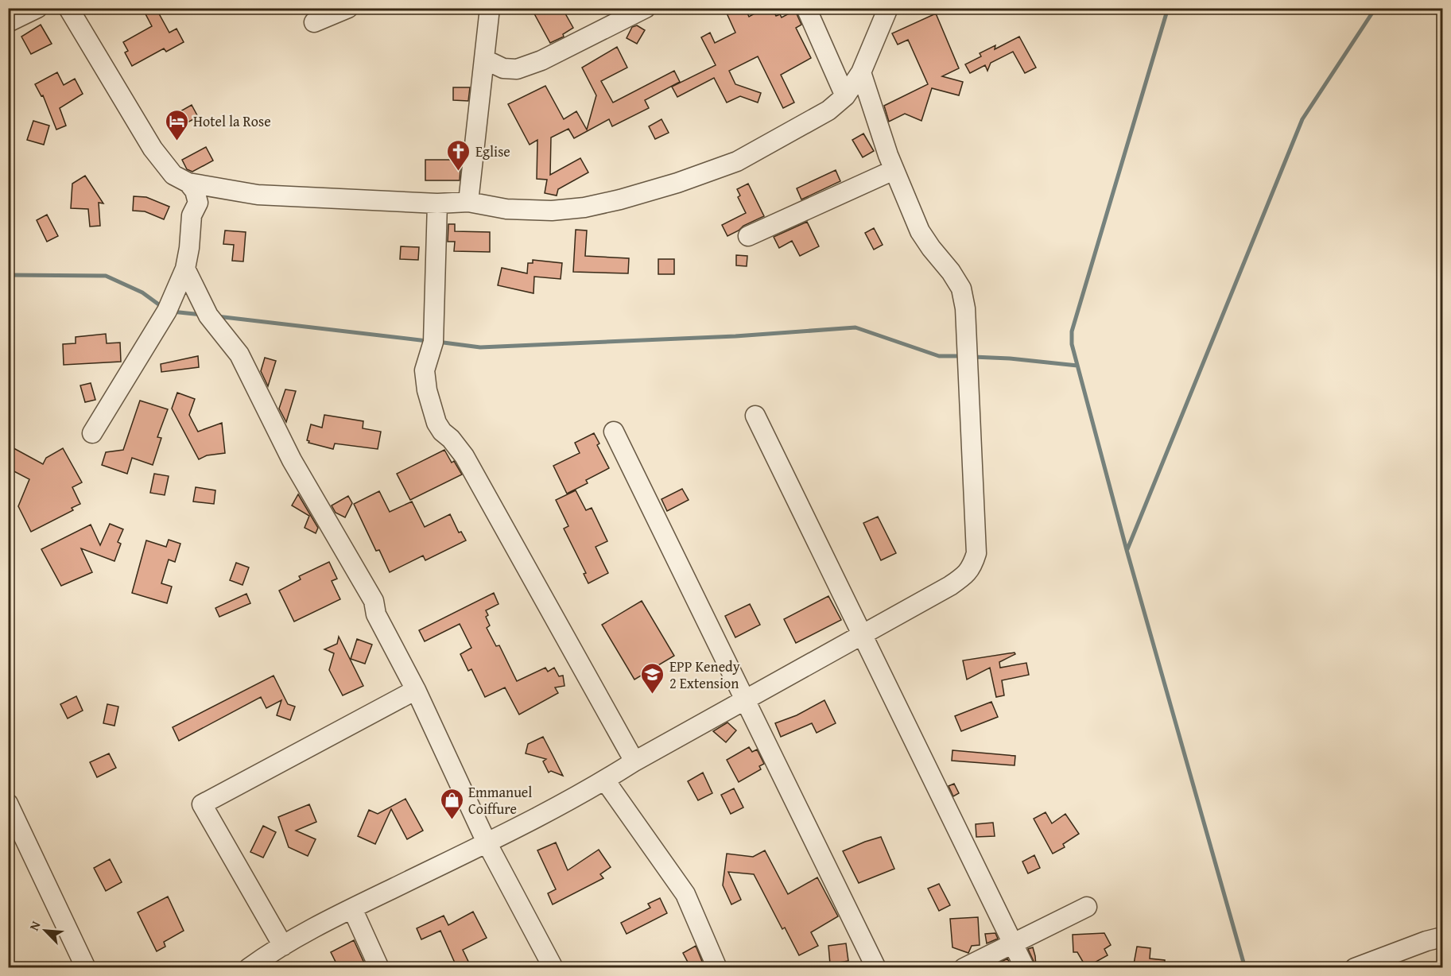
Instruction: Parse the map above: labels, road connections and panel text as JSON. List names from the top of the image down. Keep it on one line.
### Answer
{"places":{"hotel":["Hotel la Rose"],"church":["Eglise"],"school or university":["EPP Kenedy 2 Extension"],"shop":["Emmanuel Coiffure"]},"north":"top left"}
